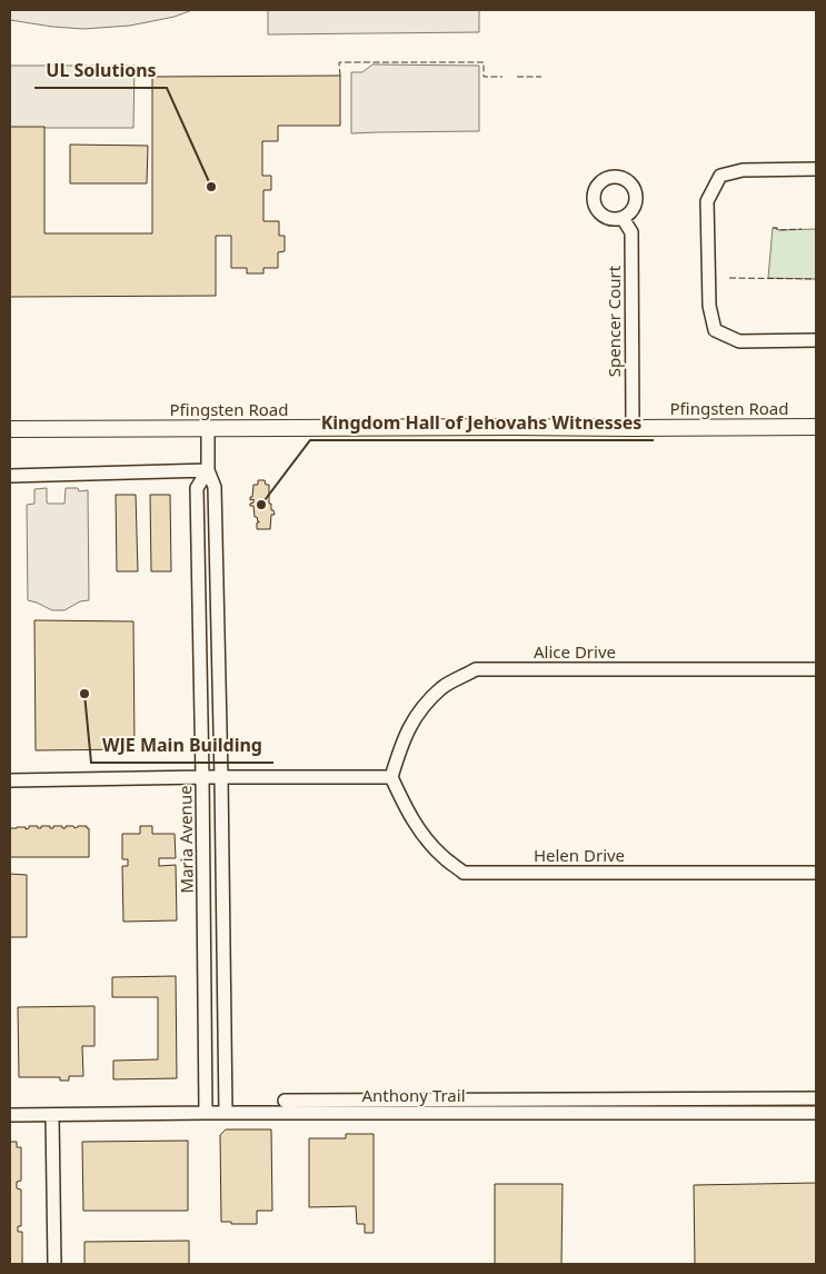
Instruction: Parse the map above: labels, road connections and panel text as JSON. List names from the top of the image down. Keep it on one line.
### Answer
{"streets":{"main road":["Pfingsten Road"],"street":["Spencer Court","Alice Drive","Maria Avenue","Helen Drive","Anthony Trail"]},"crossings":[["Spencer Court","Pfingsten Road"],["Pfingsten Road","Maria Avenue"],["Alice Drive","Helen Drive"],["Maria Avenue","Anthony Trail"]],"places":["UL Solutions","Kingdom Hall of Jehovahs Witnesses","WJE Main Building"]}
